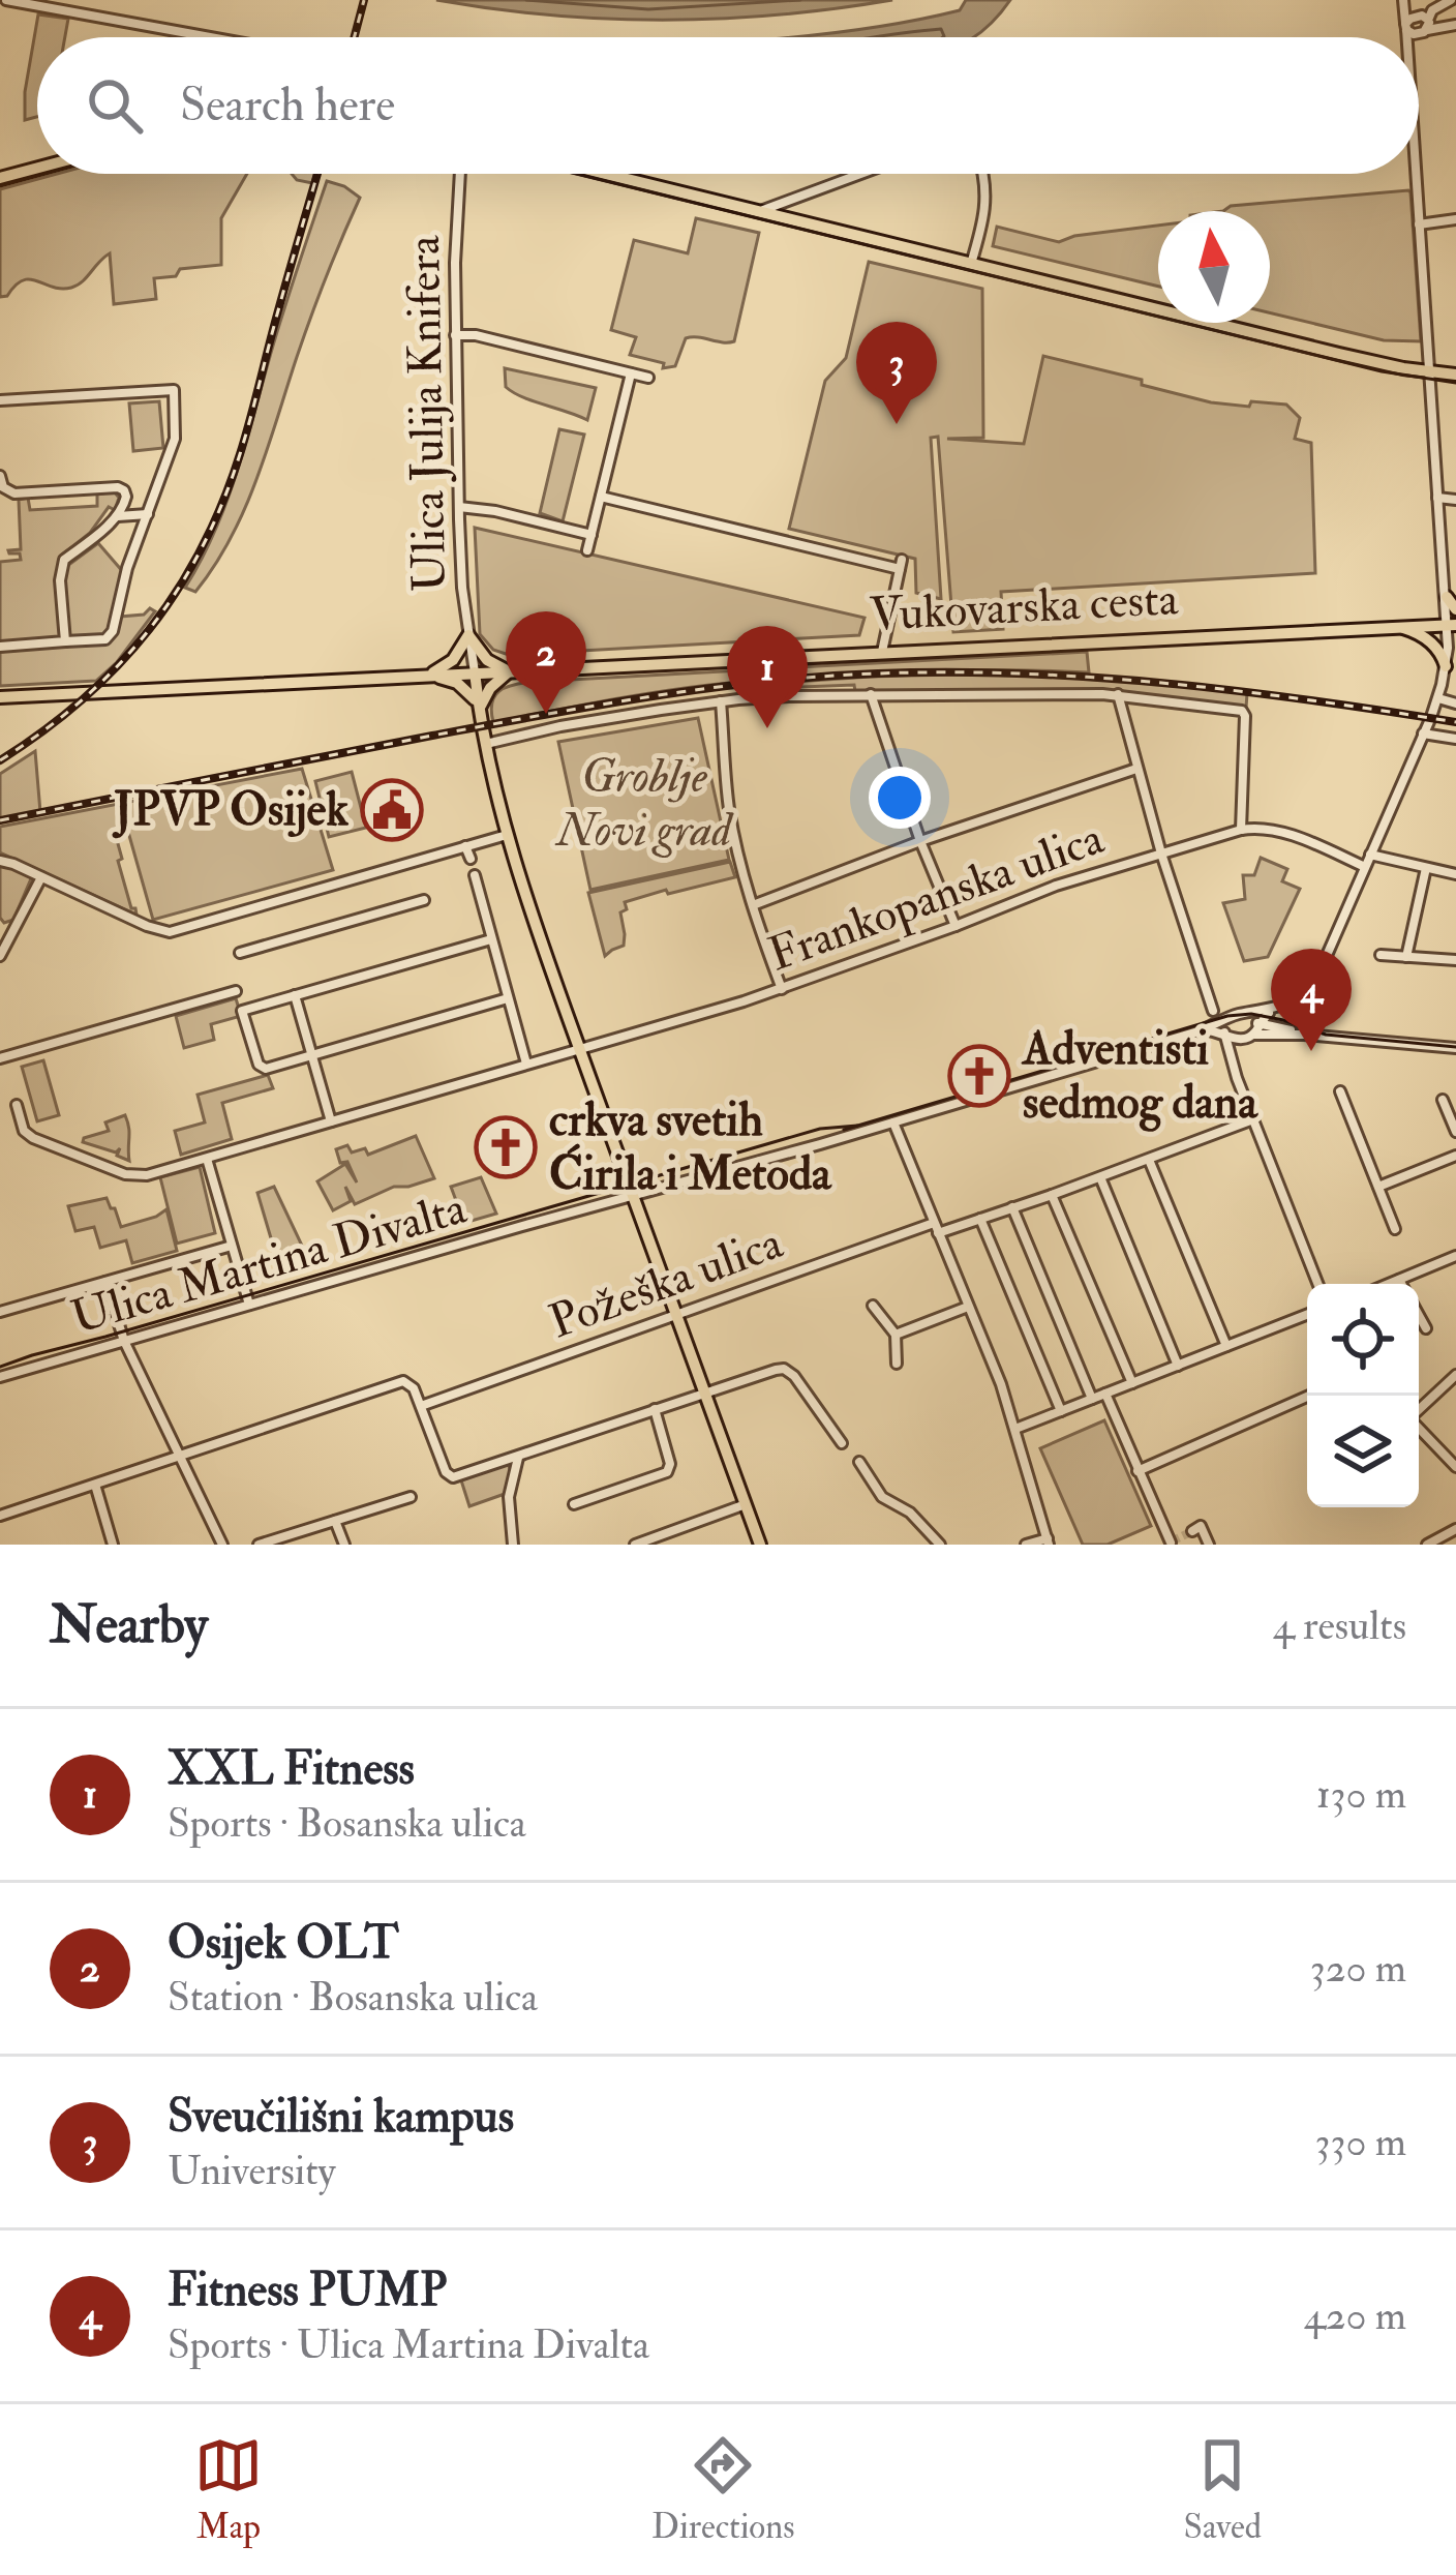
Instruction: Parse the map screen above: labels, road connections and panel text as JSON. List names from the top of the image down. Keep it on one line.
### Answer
{"streets":{"main road":["Vukovarska cesta"],"street":["Ulica Julija Knifera","Frankopanska ulica","Ulica Martina Divalta","Požeška ulica"]},"crossings":[["Ulica Julija Knifera","Vukovarska cesta"]],"parks":["Groblje Novi grad"],"places":{"public building":["JPVP Osijek"],"church":["Adventisti sedmog dana","crkva svetih Ćirila i Metoda"]},"north":"top","page":{"search":"Search here","pins":["3","2","1","4"],"heading":["Nearby","4 results"],"list":[{"mark":"1","name":"XXL Fitness","note":"Sports · Bosanska ulica","value":"130 m"},{"mark":"2","name":"Osijek OLT","note":"Station · Bosanska ulica","value":"320 m"},{"mark":"3","name":"Sveučilišni kampus","note":"University","value":"330 m"},{"mark":"4","name":"Fitness PUMP","note":"Sports · Ulica Martina Divalta","value":"420 m"}],"nav":["Map","Directions","Saved"]}}
